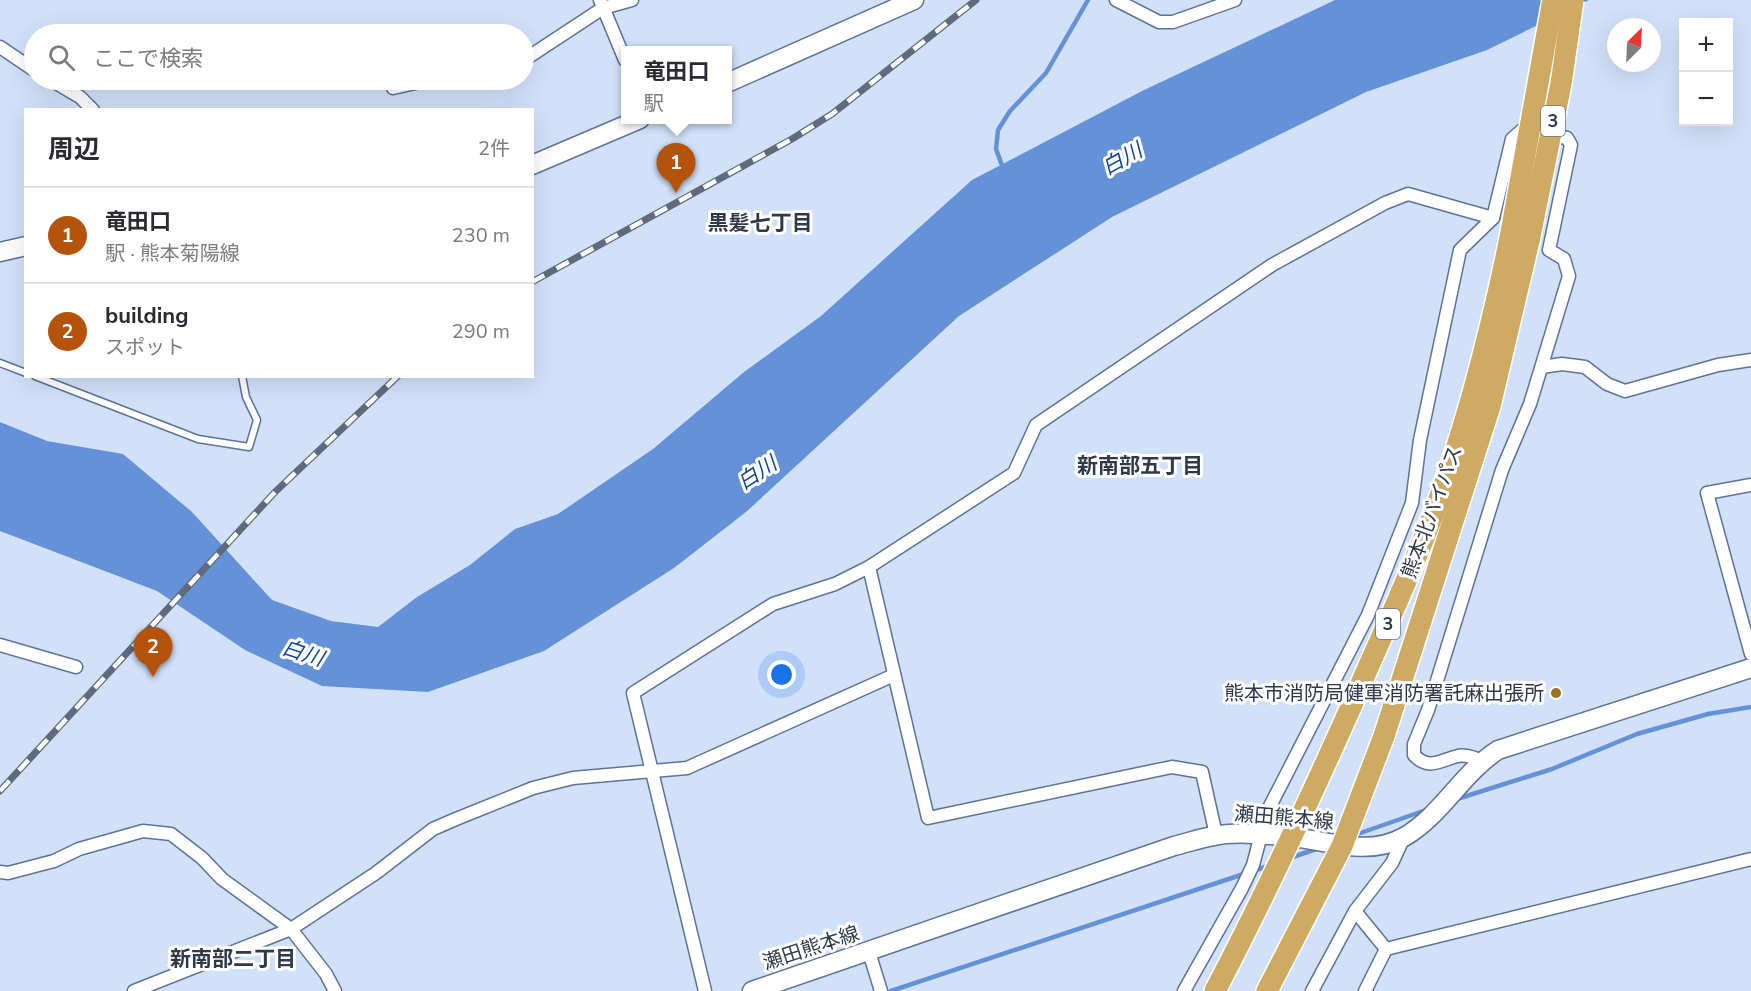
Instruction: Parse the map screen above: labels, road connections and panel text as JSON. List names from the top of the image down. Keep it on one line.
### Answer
{"streets":{"highway":["3","熊本北バイパス"],"main road":["瀬田熊本線"]},"crossings":[["熊本北バイパス","瀬田熊本線"]],"districts":["黒髪七丁目","新南部五丁目","新南部二丁目"],"water":["白川"],"places":["熊本市消防局健軍消防署託麻出張所"],"north":"top right","page":{"map_buttons":["+","−"],"search":"ここで検索","popup":["竜田口","駅"],"heading":["周辺","2件"],"pins":["1","2"],"list":[{"mark":"1","name":"竜田口","note":"駅 · 熊本菊陽線","value":"230 m"},{"mark":"2","name":"building","note":"スポット","value":"290 m"}]}}
